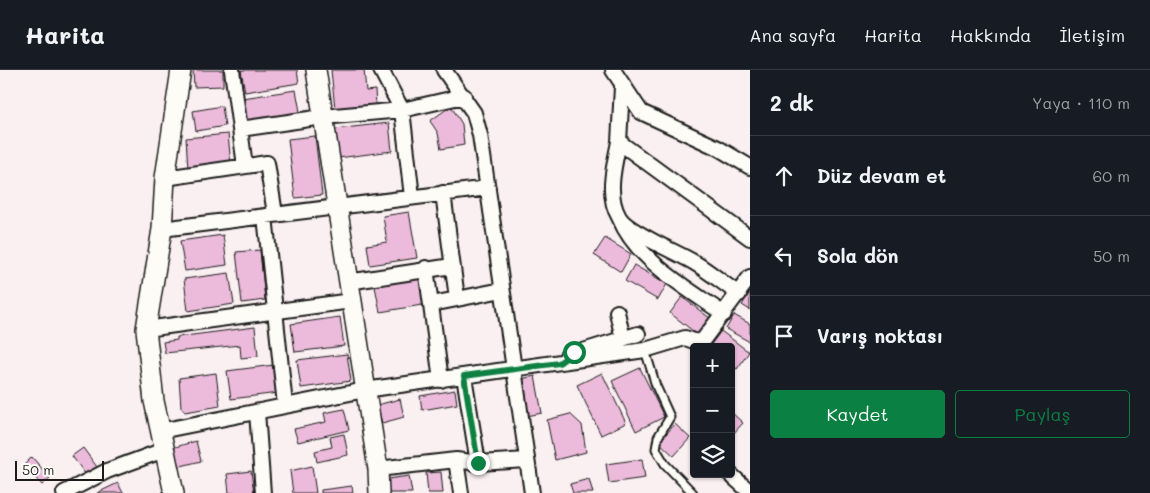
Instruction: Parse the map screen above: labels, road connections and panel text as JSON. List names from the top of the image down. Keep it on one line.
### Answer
{"scale_bar":"50 m","page":{"header":"Harita","nav":["Ana sayfa","Harita","Hakkında","İletişim"],"heading":["2 dk","Yaya · 110 m"],"list":[["Düz devam et","60 m"],["Sola dön","50 m"],"Varış noktası"],"map_buttons":["+","−"],"buttons":["Kaydet","Paylaş"],"scale":"50 m"}}
